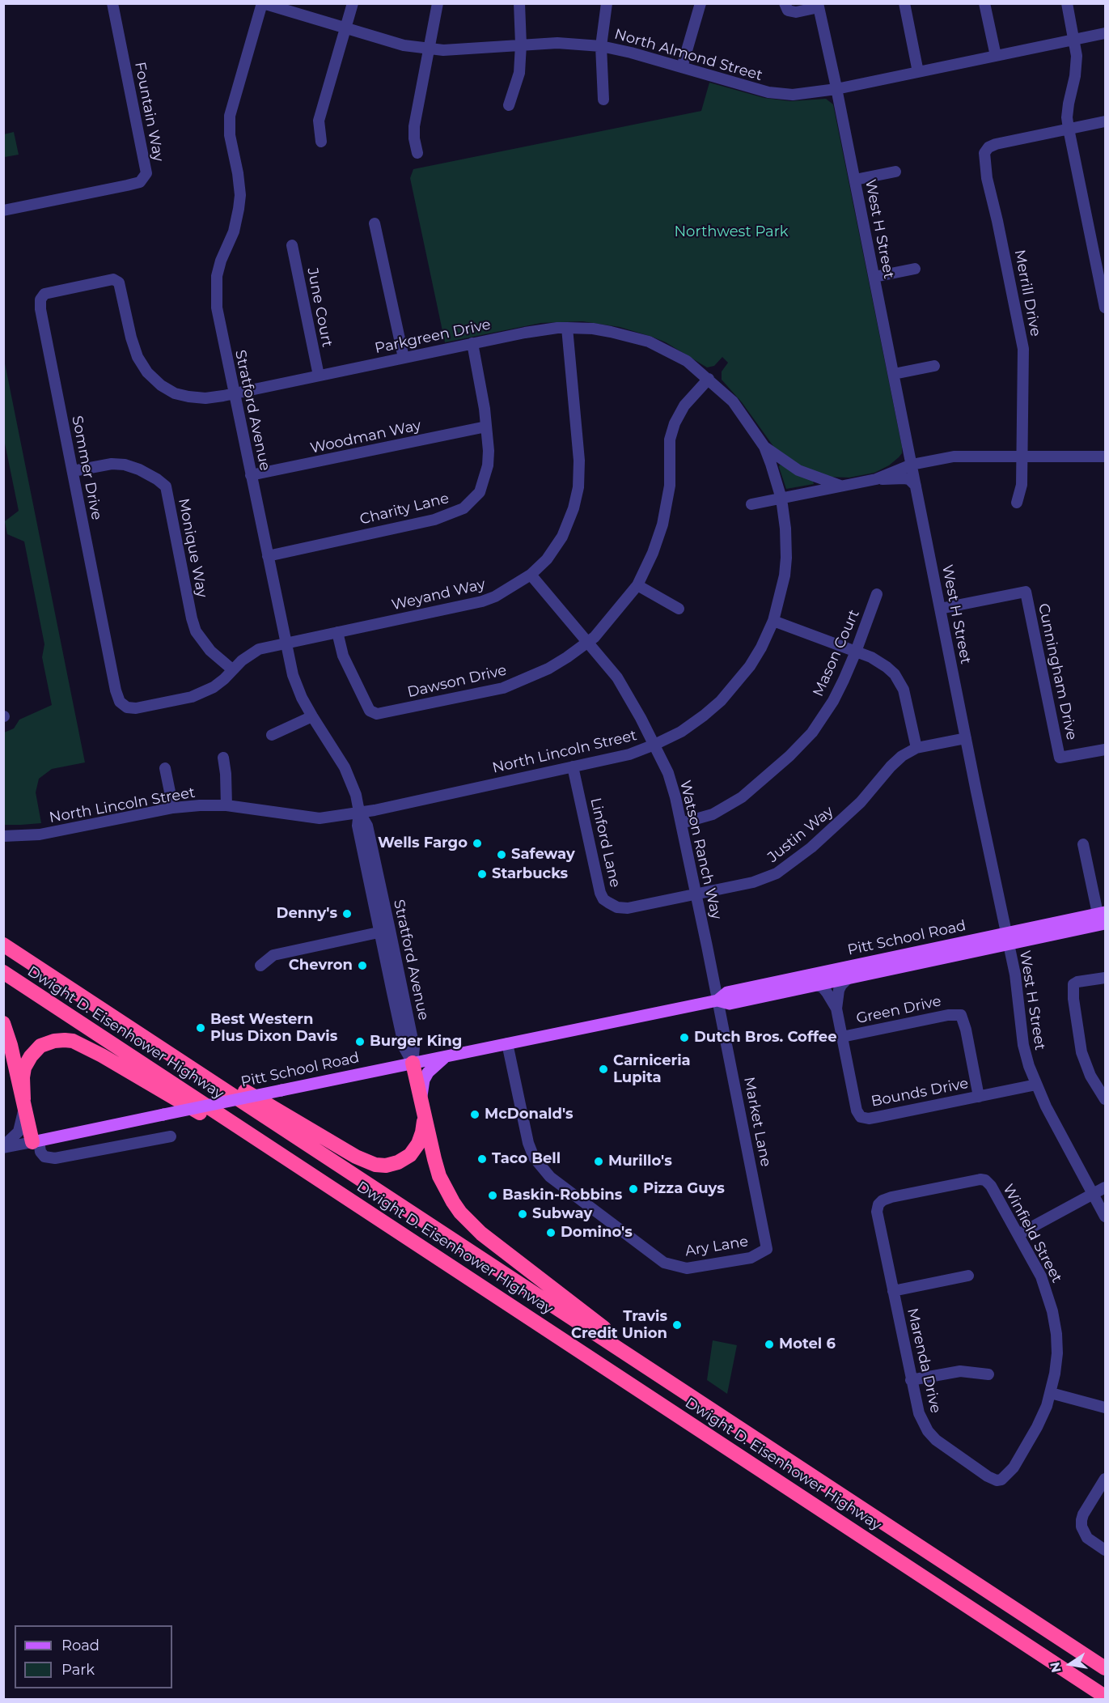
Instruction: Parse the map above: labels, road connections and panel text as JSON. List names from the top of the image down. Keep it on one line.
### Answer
{"streets":{"highway":["Dwight D. Eisenhower Highway"],"main road":["Pitt School Road"],"street":["North Almond Street","Fountain Way","West H Street","Merrill Drive","June Court","Parkgreen Drive","Stratford Avenue","Woodman Way","Sommer Drive","Charity Lane","Monique Way","Weyand Way","Mason Court","Cunningham Drive","Dawson Drive","North Lincoln Street","Justin Way","Linford Lane","Watson Ranch Way","Green Drive","Bounds Drive","Market Lane","Winfield Street","Ary Lane","Marenda Drive"]},"crossings":[["North Almond Street","West H Street"],["North Almond Street","Stratford Avenue"],["West H Street","Cunningham Drive"],["West H Street","Justin Way"],["West H Street","Pitt School Road"],["West H Street","Bounds Drive"],["June Court","Parkgreen Drive"],["Parkgreen Drive","Stratford Avenue"],["Parkgreen Drive","Sommer Drive"],["Parkgreen Drive","Charity Lane"],["Parkgreen Drive","Weyand Way"],["Parkgreen Drive","Dawson Drive"],["Parkgreen Drive","North Lincoln Street"],["Stratford Avenue","Woodman Way"],["Stratford Avenue","Charity Lane"],["Stratford Avenue","Weyand Way"],["Stratford Avenue","North Lincoln Street"],["Stratford Avenue","Pitt School Road"],["Woodman Way","Charity Lane"],["Sommer Drive","Monique Way"],["Sommer Drive","Weyand Way"],["Monique Way","Weyand Way"],["Weyand Way","Dawson Drive"],["Weyand Way","Watson Ranch Way"],["Mason Court","Watson Ranch Way"],["Dawson Drive","Watson Ranch Way"],["North Lincoln Street","Linford Lane"],["North Lincoln Street","Watson Ranch Way"],["Justin Way","Linford Lane"],["Justin Way","Watson Ranch Way"],["Watson Ranch Way","Pitt School Road"],["Watson Ranch Way","Market Lane"],["Pitt School Road","Bounds Drive"],["Pitt School Road","Market Lane"],["Pitt School Road","Ary Lane"],["Green Drive","Bounds Drive"],["Market Lane","Ary Lane"],["Winfield Street","Marenda Drive"]],"parks":["Northwest Park"],"places":["Wells Fargo","Safeway","Starbucks","Denny's","Chevron","Best Western Plus Dixon Davis","Dutch Bros. Coffee","Burger King","Carniceria Lupita","McDonald's","Taco Bell","Murillo's","Pizza Guys","Baskin-Robbins","Subway","Domino's","Travis Credit Union","Motel 6"],"legend":["Road","Park"],"north":"left"}
